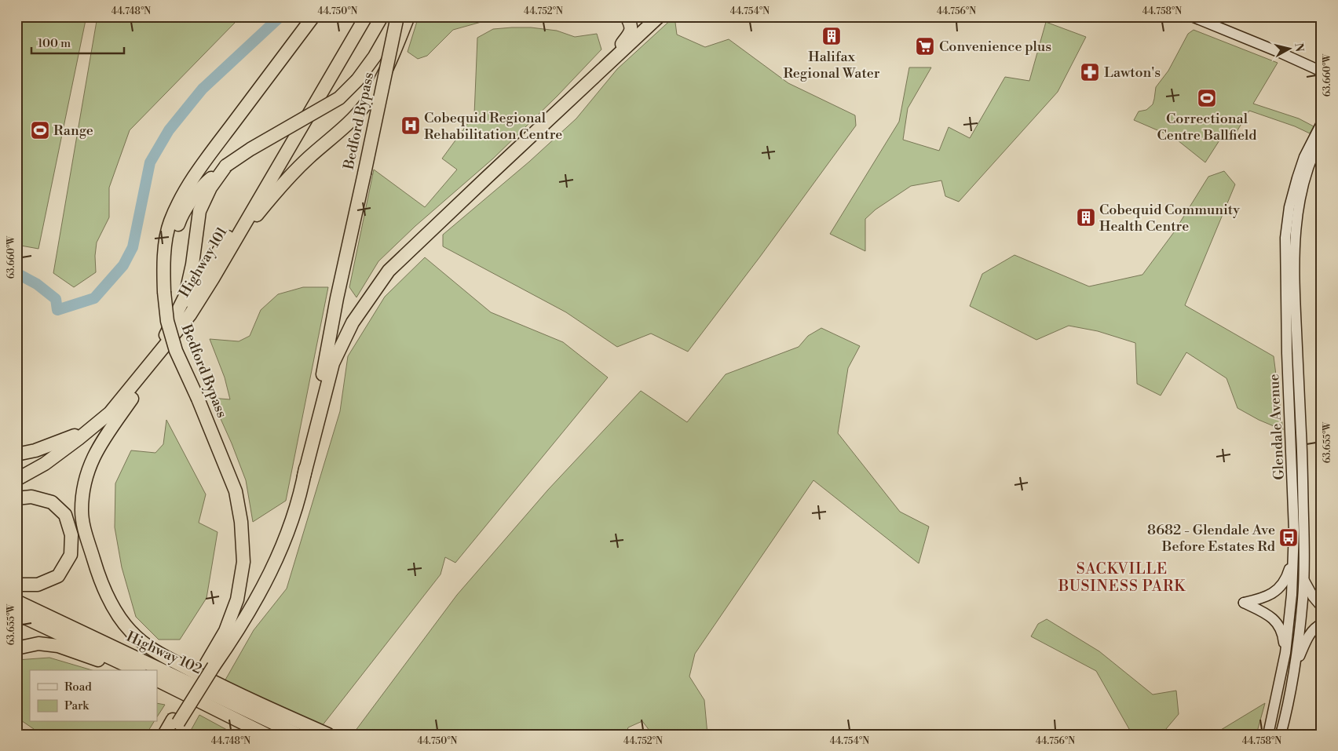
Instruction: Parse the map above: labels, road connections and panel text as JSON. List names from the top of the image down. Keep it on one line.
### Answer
{"streets":{"highway":["Bedford Bypass","Highway 101","Highway 102"],"main road":["Glendale Avenue"]},"districts":["SACKVILLE BUSINESS PARK"],"places":{"building":["Halifax Regional Water","Cobequid Community Health Centre"],"supermarket":["Convenience plus"],"pharmacy":["Lawton's"],"sports":["Correctional Centre Ballfield","Range"],"hospital":["Cobequid Regional Rehabilitation Centre"],"bus stop":["8682 - Glendale Ave Before Estates Rd"]},"legend":["Road","Park"],"scale_bar":"100 m","north":"right","coordinates":["44.748°N","44.750°N","44.752°N","44.754°N","44.756°N","44.758°N","63.660°W","63.655°W"]}
